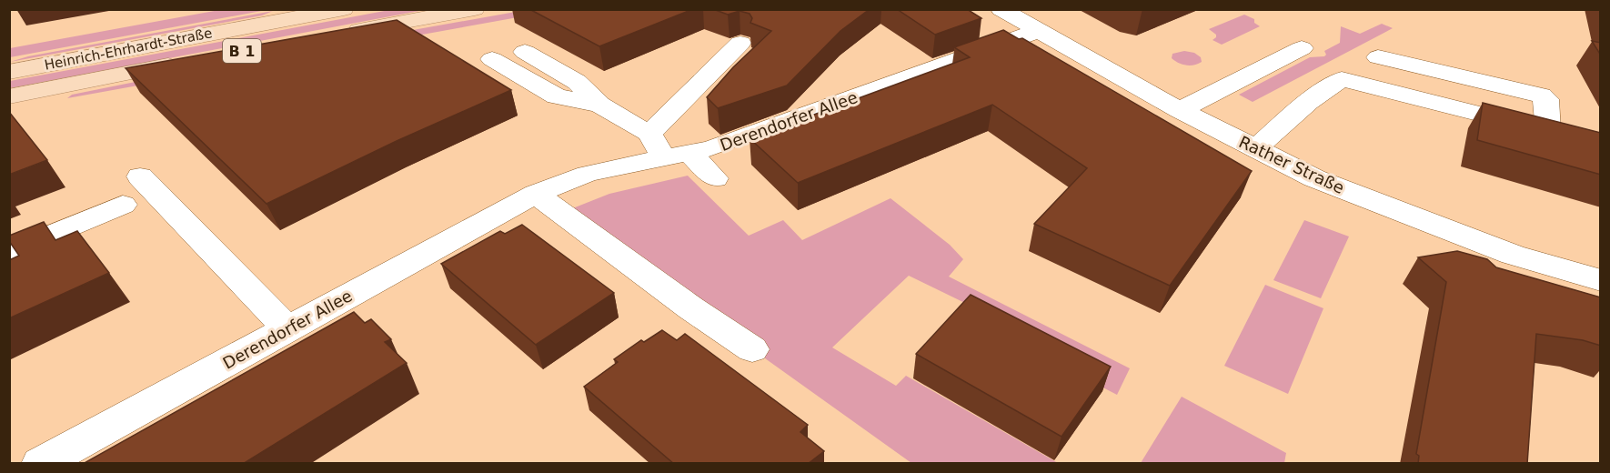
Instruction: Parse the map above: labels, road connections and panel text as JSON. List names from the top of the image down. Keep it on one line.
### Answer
{"streets":{"main road":["Heinrich-Ehrhardt-Straße","B 1"],"street":["Derendorfer Allee","Rather Straße"]},"crossings":[["Derendorfer Allee","Rather Straße"]]}
